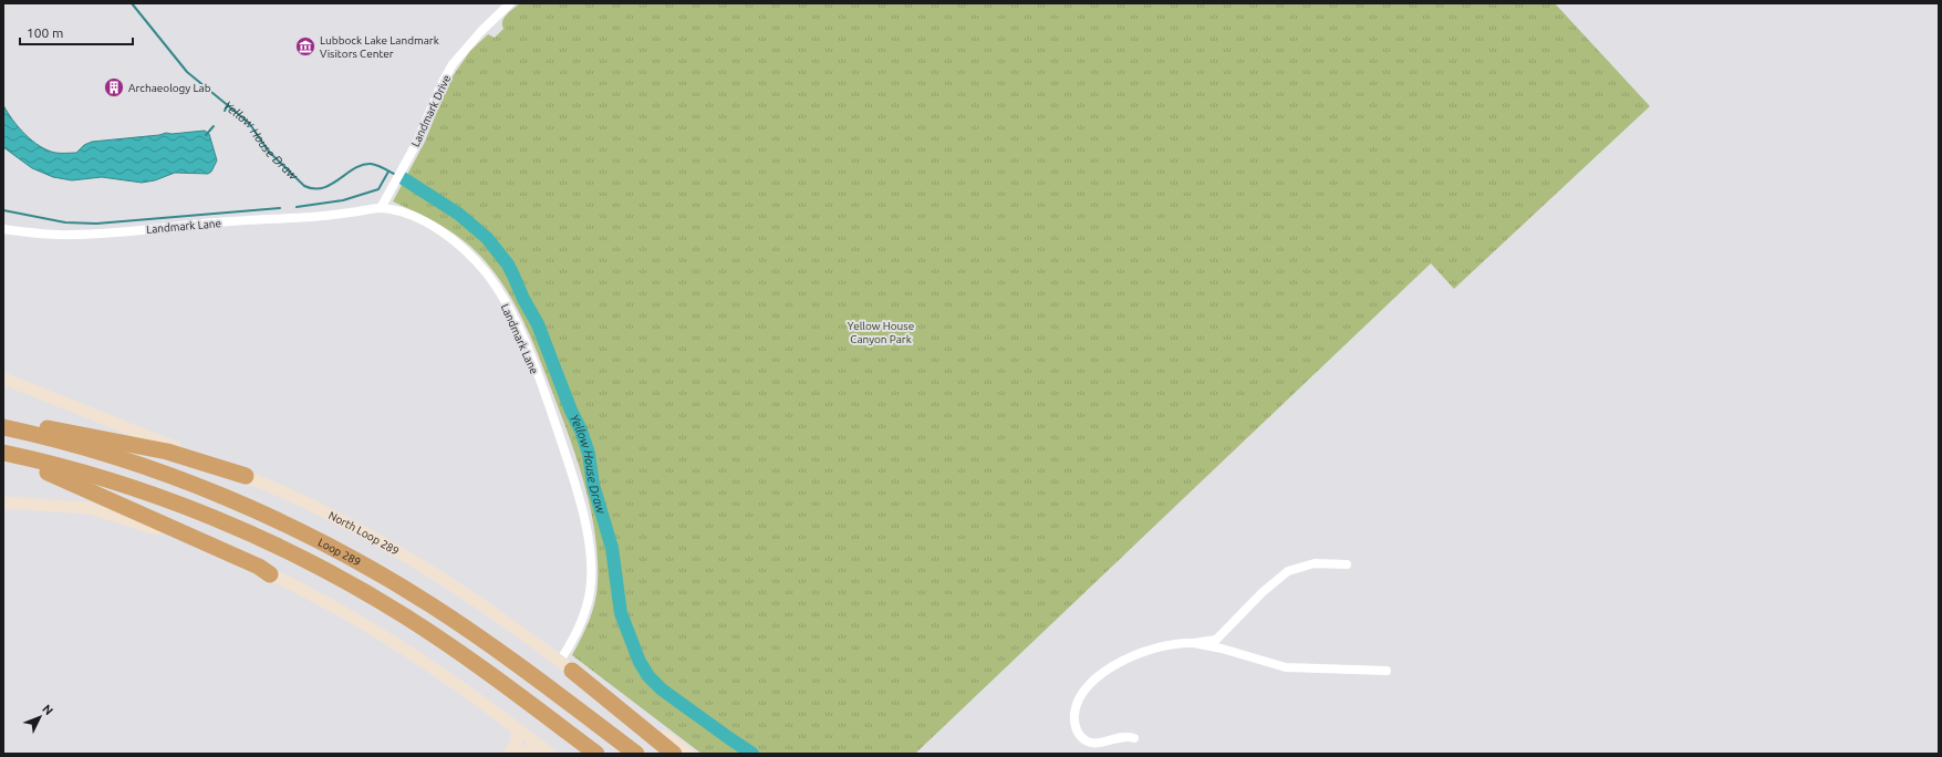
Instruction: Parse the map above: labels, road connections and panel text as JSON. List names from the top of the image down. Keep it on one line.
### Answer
{"streets":{"highway":["Loop 289"],"main road":["North Loop 289"],"street":["Landmark Drive","Landmark Lane"]},"crossings":[["Landmark Drive","Landmark Lane"],["Landmark Lane","North Loop 289"]],"water":["Yellow House Draw"],"parks":["Yellow House Canyon Park"],"places":{"museum":["Lubbock Lake Landmark Visitors Center"],"building":["Archaeology Lab"]},"scale_bar":"100 m","north":"top right"}
